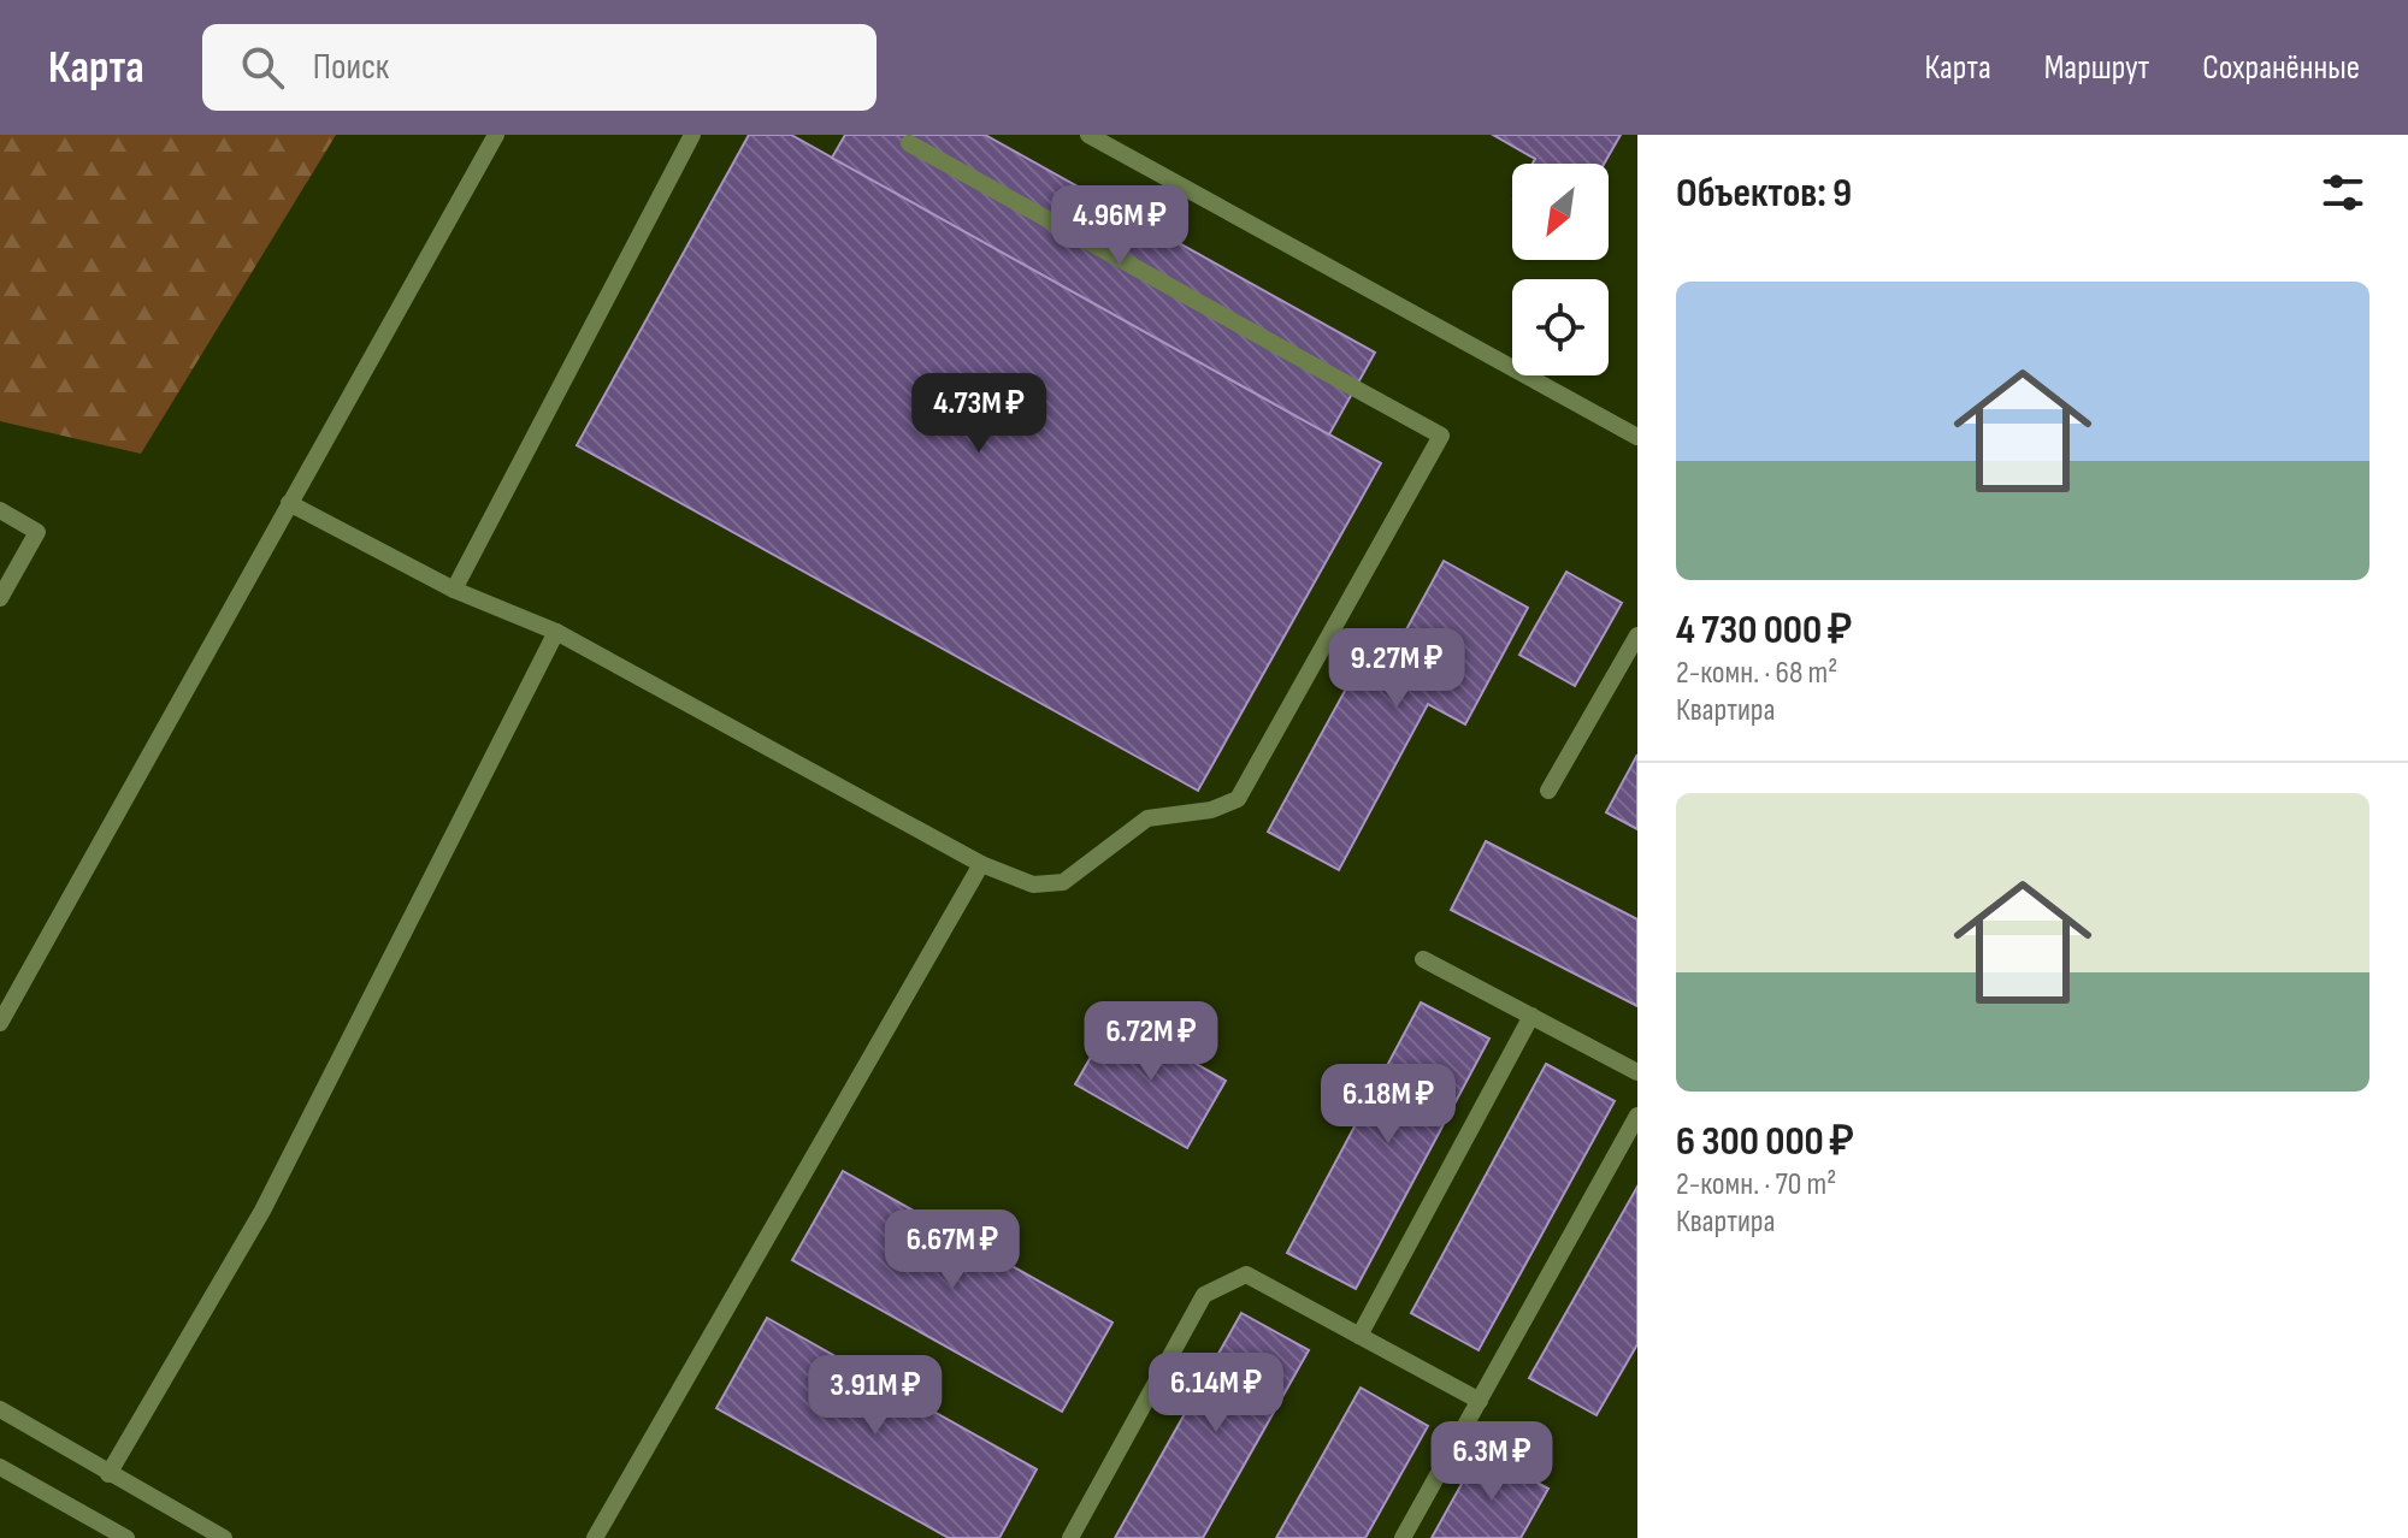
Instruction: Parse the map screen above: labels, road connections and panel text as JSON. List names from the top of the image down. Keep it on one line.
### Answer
{"north":"bottom left","page":{"header":"Карта","search":"Поиск","nav":["Карта","Маршрут","Сохранённые"],"heading":"Объектов: 9","price":["4.96M ₽","4.73M ₽","9.27M ₽","6.72M ₽","6.18M ₽","6.67M ₽","6.14M ₽","3.91M ₽","6.3M ₽"],"list":[{"name":"4 730 000 ₽","note":"2-комн. · 68 m² · Квартира"},{"name":"6 300 000 ₽","note":"2-комн. · 70 m² · Квартира"}]}}
